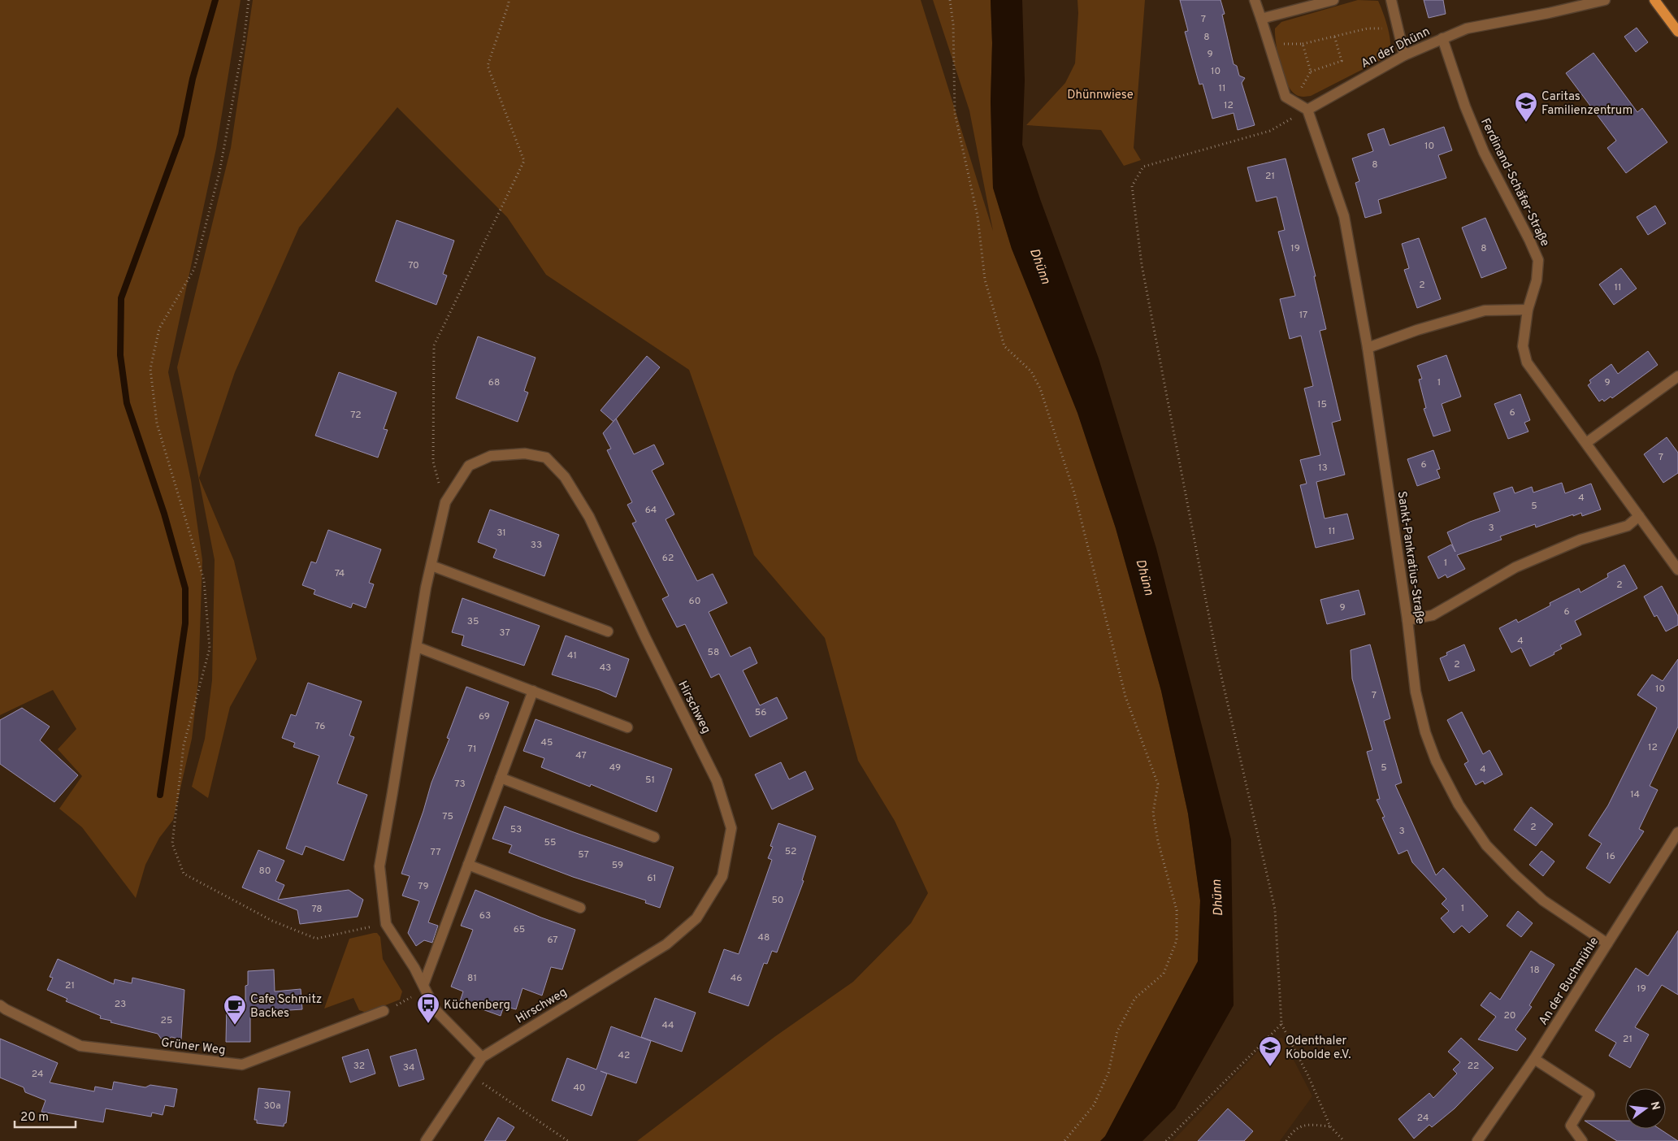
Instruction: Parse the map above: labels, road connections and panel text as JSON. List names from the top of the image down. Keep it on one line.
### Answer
{"streets":{"street":["An der Dhünn","Ferdinand-Schäfer-Straße","Sankt-Pankratius-Straße","Hirschweg","An der Buchmühle","Grüner Weg"]},"crossings":[["An der Dhünn","Ferdinand-Schäfer-Straße"],["An der Dhünn","Sankt-Pankratius-Straße"],["Sankt-Pankratius-Straße","An der Buchmühle"]],"water":["Dhünn"],"parks":["Dhünnwiese"],"places":{"school or university":["Caritas Familienzentrum","Odenthaler Kobolde e.V."],"bus stop":["Küchenberg"],"cafe":["Cafe Schmitz Backes"]},"house_numbers":["7","8","9","10","11","12","10","8","21","19","8","70","2","11","17","68","1","9","15","6","72","7","6","13","4","5","64","3","11","31","33","62","1","74","2","60","9","6","35","37","4","58","41","2","43","10","7","56","69","76","45","12","71","47","49","5","4","51","73","14","75","2","53","3","55","52","77","57","16","59","80","61","79","50","1","78","63","65","48","67","18","81","46","21","19","23","20","25","44","21","42","32","22","34","24","40","30a","24"],"scale_bar":"20 m","north":"right"}
